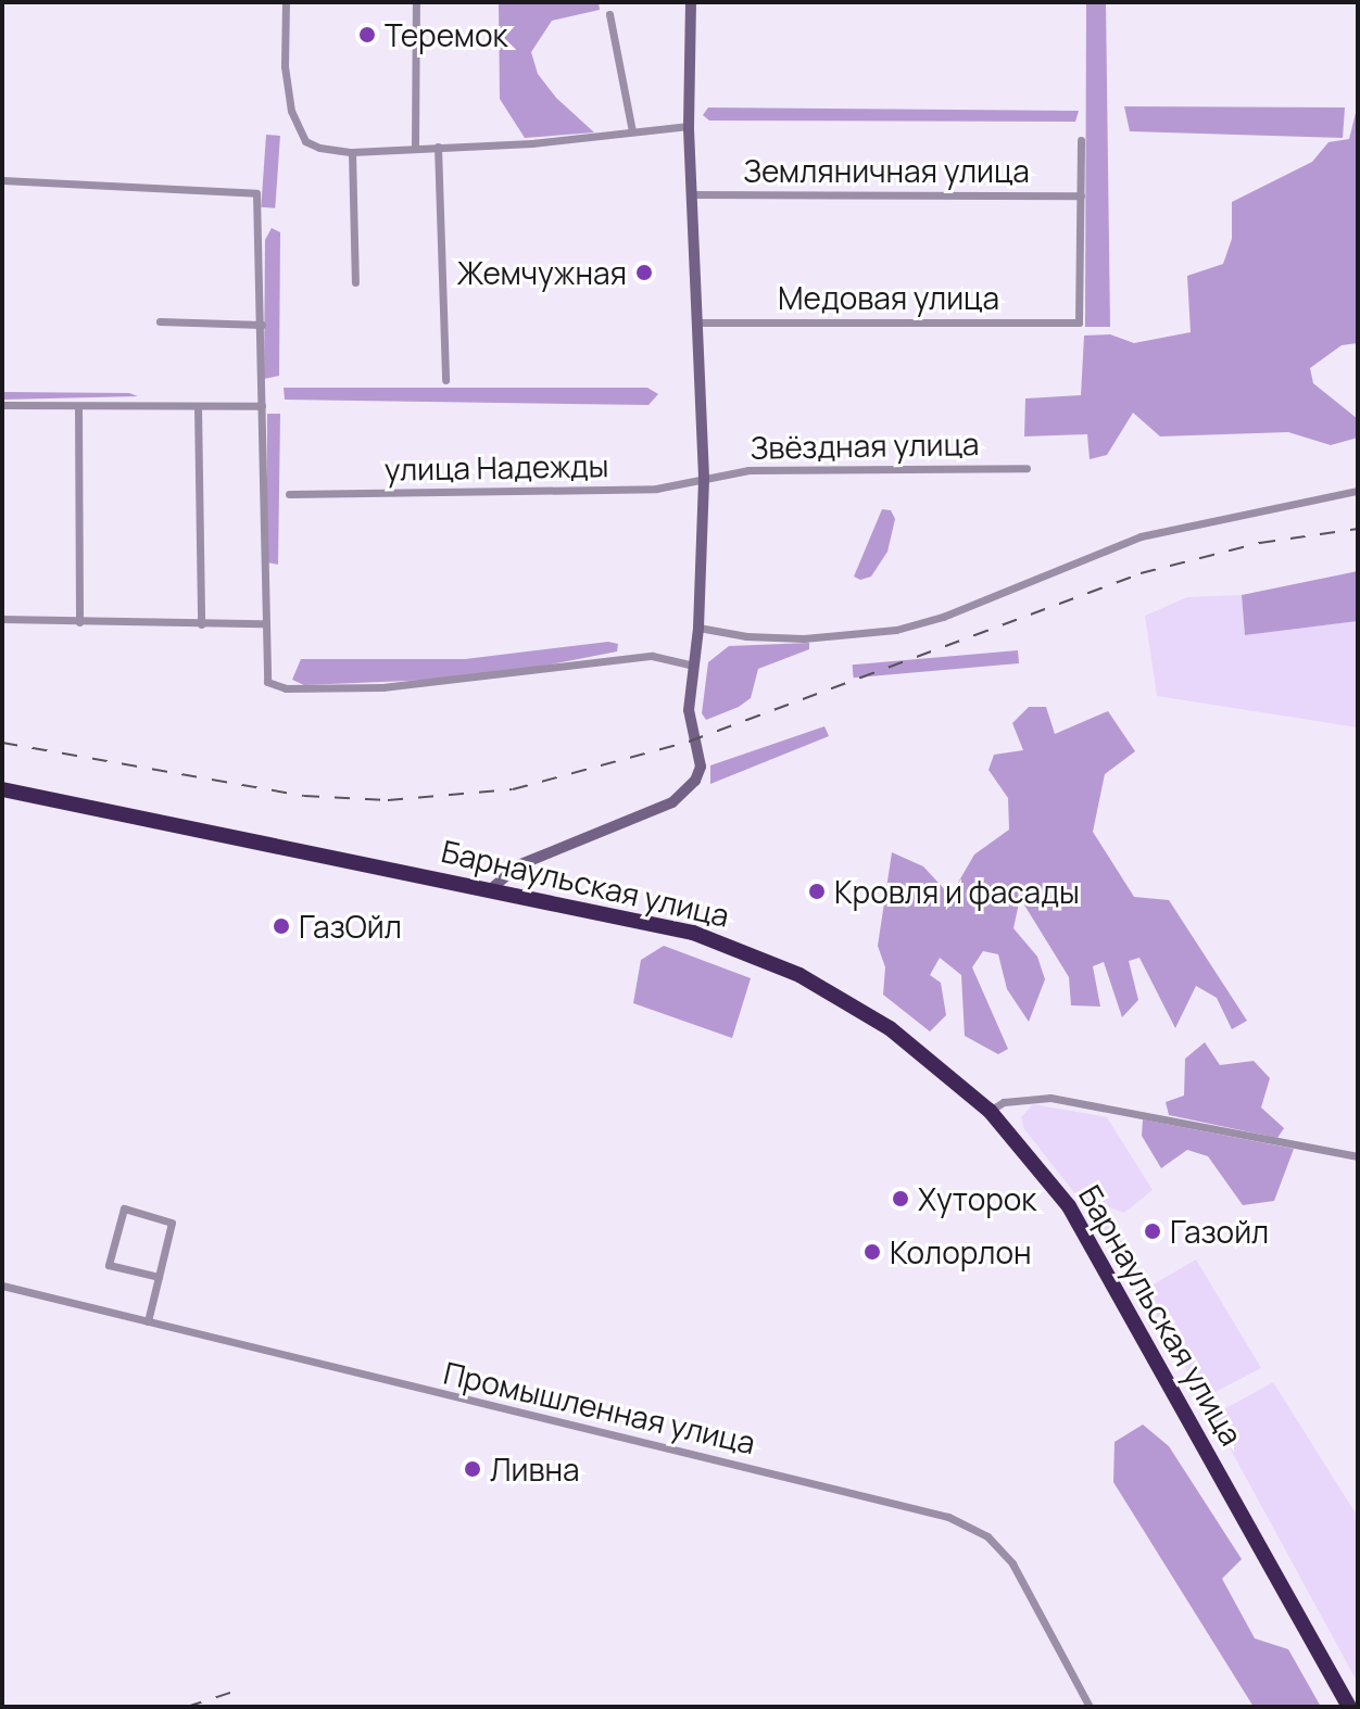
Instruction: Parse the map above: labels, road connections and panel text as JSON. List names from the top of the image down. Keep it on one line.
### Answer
{"streets":{"highway":["Барнаульская улица"],"street":["Земляничная улица","Медовая улица","Звёздная улица","улица Надежды","Промышленная улица"]},"crossings":[["Земляничная улица","Медовая улица"],["Звёздная улица","улица Надежды"]],"places":["Теремок","Жемчужная","Кровля и фасады","ГазОйл","Хуторок","Газойл","Колорлон","Ливна"]}
